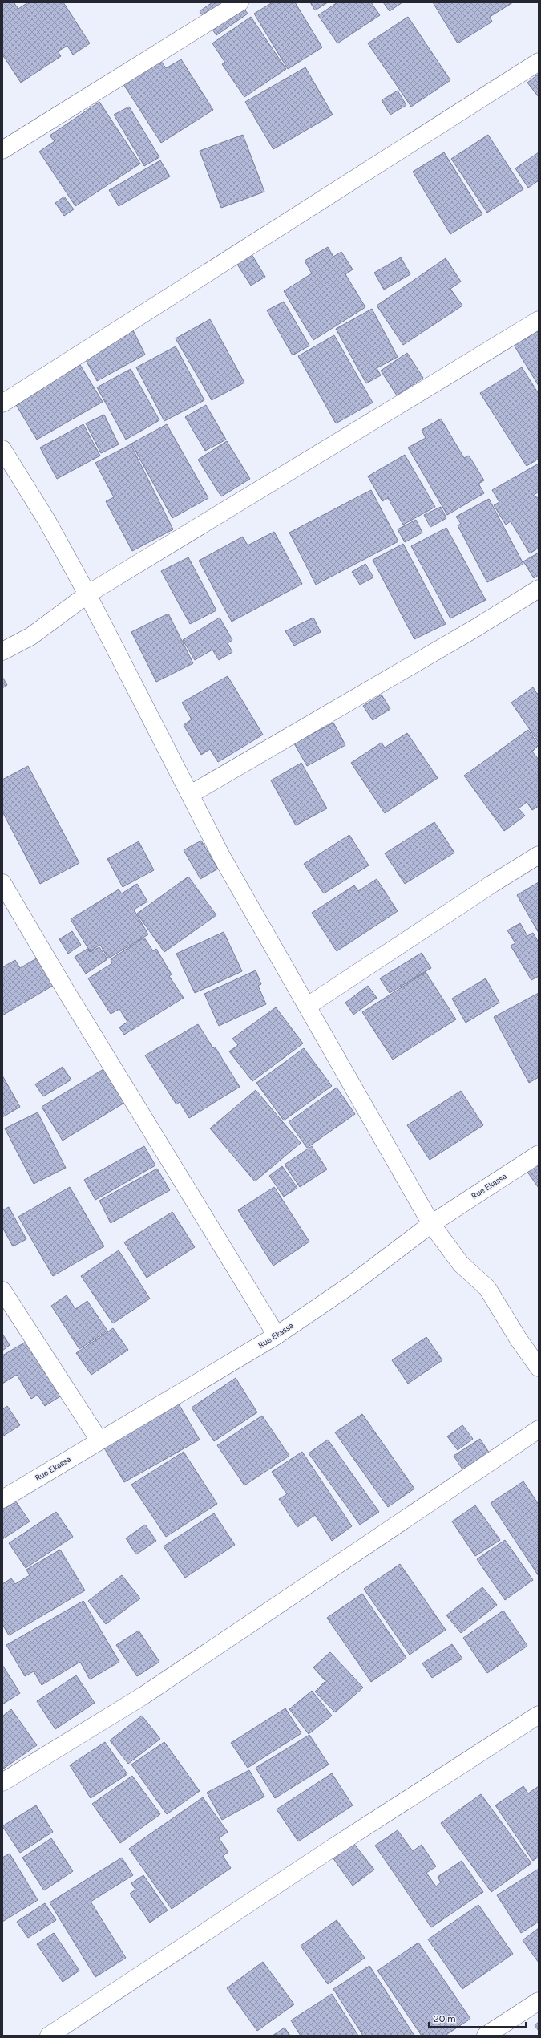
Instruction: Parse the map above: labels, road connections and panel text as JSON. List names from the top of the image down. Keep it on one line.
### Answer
{"streets":{"street":["Rue Ekassa"]},"scale_bar":"20 m"}
